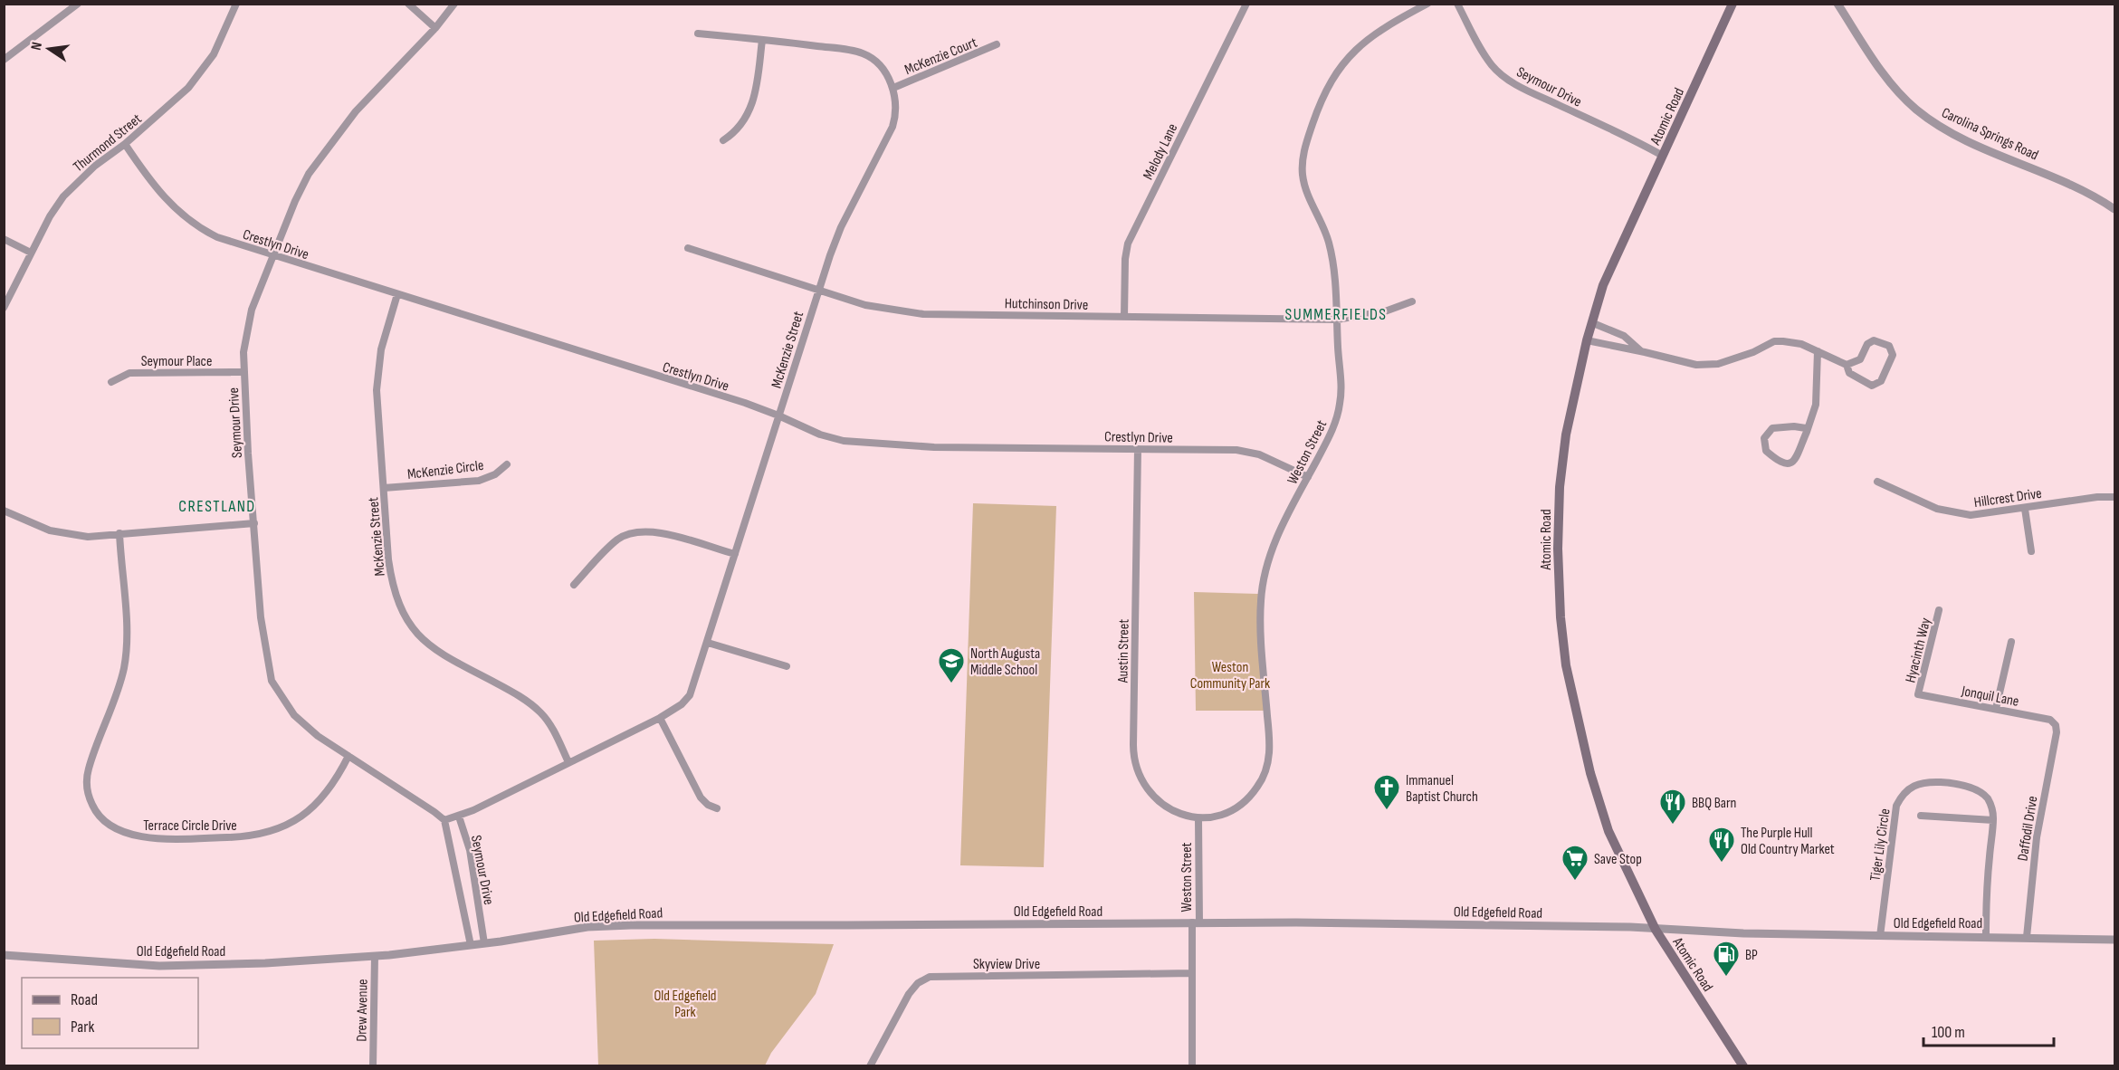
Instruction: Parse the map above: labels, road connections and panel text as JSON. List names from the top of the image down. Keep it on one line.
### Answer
{"streets":{"main road":["Atomic Road"],"street":["McKenzie Court","Seymour Drive","Carolina Springs Road","Thurmond Street","Melody Lane","Crestlyn Drive","Hutchinson Drive","McKenzie Street","Seymour Place","Weston Street","McKenzie Circle","Hillcrest Drive","Hyacinth Way","Austin Street","Jonquil Lane","Terrace Circle Drive","Daffodil Drive","Tiger Lily Circle","Old Edgefield Road","Skyview Drive","Drew Avenue"]},"crossings":[["McKenzie Court","McKenzie Street"],["Seymour Drive","Atomic Road"],["Seymour Drive","Crestlyn Drive"],["Seymour Drive","McKenzie Street"],["Seymour Drive","Seymour Place"],["Seymour Drive","Terrace Circle Drive"],["Seymour Drive","Old Edgefield Road"],["Atomic Road","Old Edgefield Road"],["Thurmond Street","Crestlyn Drive"],["Melody Lane","Hutchinson Drive"],["Crestlyn Drive","McKenzie Street"],["Crestlyn Drive","Weston Street"],["Crestlyn Drive","Austin Street"],["Hutchinson Drive","McKenzie Street"],["Hutchinson Drive","Weston Street"],["McKenzie Street","McKenzie Circle"],["Weston Street","Austin Street"],["Weston Street","Old Edgefield Road"],["Weston Street","Skyview Drive"],["Hyacinth Way","Jonquil Lane"],["Jonquil Lane","Daffodil Drive"],["Daffodil Drive","Old Edgefield Road"],["Tiger Lily Circle","Old Edgefield Road"],["Old Edgefield Road","Drew Avenue"]],"districts":["SUMMERFIELDS","CRESTLAND"],"parks":["Weston Community Park","Old Edgefield Park"],"places":{"school or university":["North Augusta Middle School"],"church":["Immanuel Baptist Church"],"restaurant":["BBQ Barn","The Purple Hull Old Country Market"],"supermarket":["Save Stop"],"fuel station":["BP"]},"legend":["Road","Park"],"scale_bar":"100 m","north":"left"}
